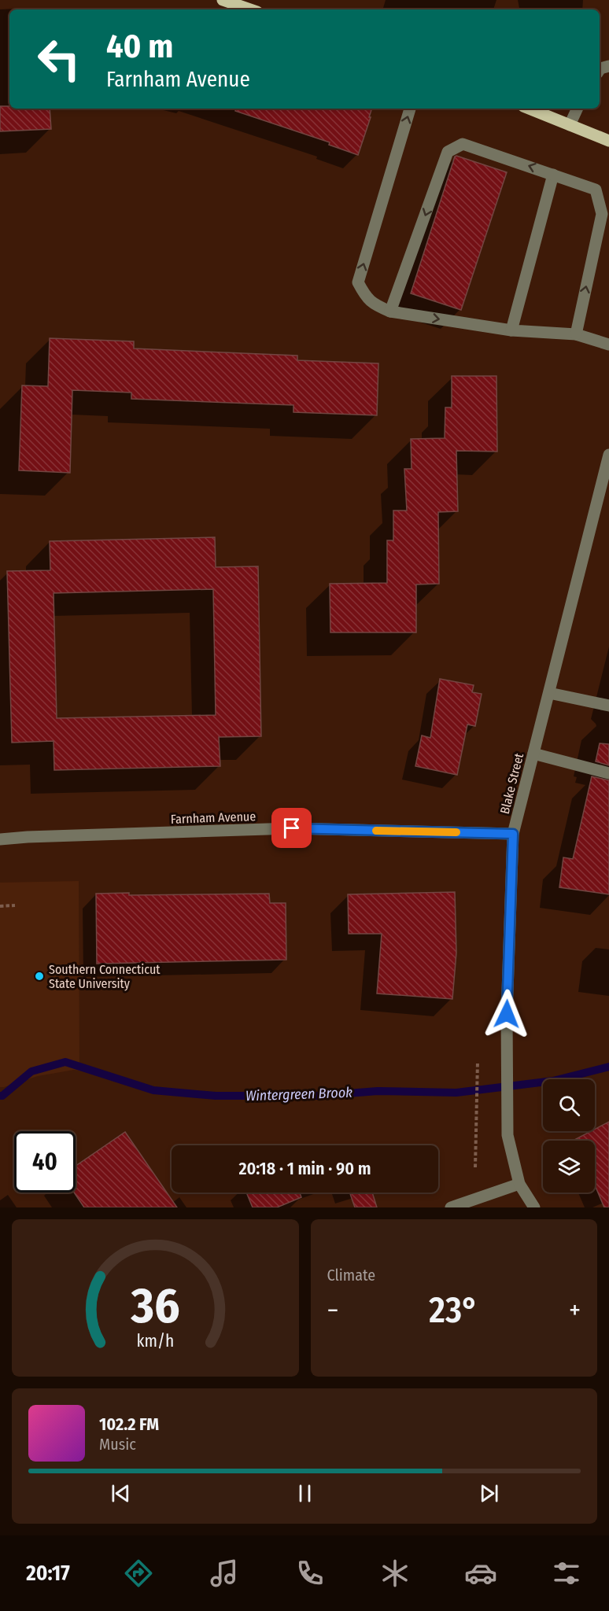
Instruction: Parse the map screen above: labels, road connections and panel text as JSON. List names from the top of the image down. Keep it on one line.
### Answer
{"streets":{"street":["Blake Street","Farnham Avenue"]},"crossings":[["Blake Street","Farnham Avenue"]],"water":["Wintergreen Brook"],"places":["Southern Connecticut State University"],"page":{"turn":["40 m","Farnham Avenue"],"limit":"40","trip":"20:18 · 1 min · 90 m","tile":"Climate","heat":["−","23°","+"],"song":["102.2 FM","Music"],"tabs":"20:17","gauge":["36","km/h"]}}
